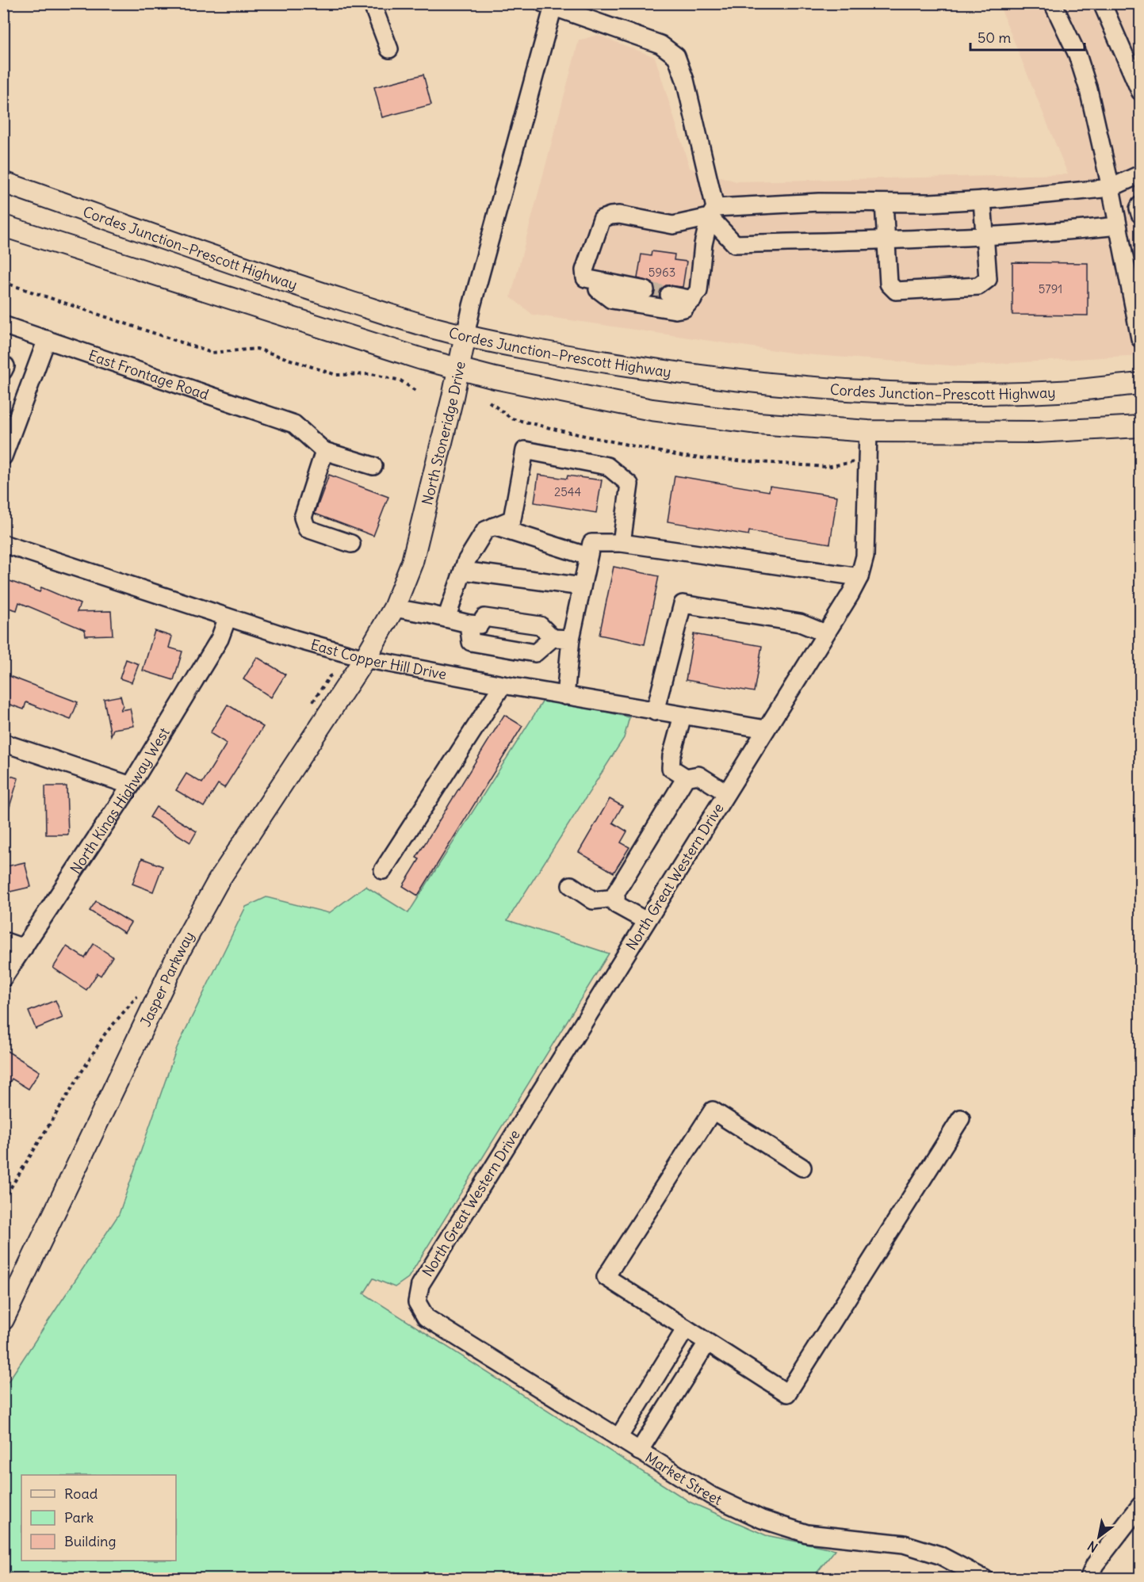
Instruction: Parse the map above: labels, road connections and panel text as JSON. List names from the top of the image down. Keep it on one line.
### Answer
{"streets":{"main road":["Cordes Junction–Prescott Highway","North Stoneridge Drive","Jasper Parkway"],"street":["East Frontage Road","East Copper Hill Drive","North Kings Highway West","North Great Western Drive","Market Street"]},"crossings":[["Cordes Junction–Prescott Highway","North Stoneridge Drive"],["North Stoneridge Drive","East Copper Hill Drive"],["North Stoneridge Drive","Jasper Parkway"],["East Copper Hill Drive","North Kings Highway West"],["East Copper Hill Drive","North Great Western Drive"],["East Copper Hill Drive","Jasper Parkway"],["North Great Western Drive","Market Street"]],"house_numbers":["5963","5791","2544"],"legend":["Road","Park","Building"],"scale_bar":"50 m","north":"bottom left"}
